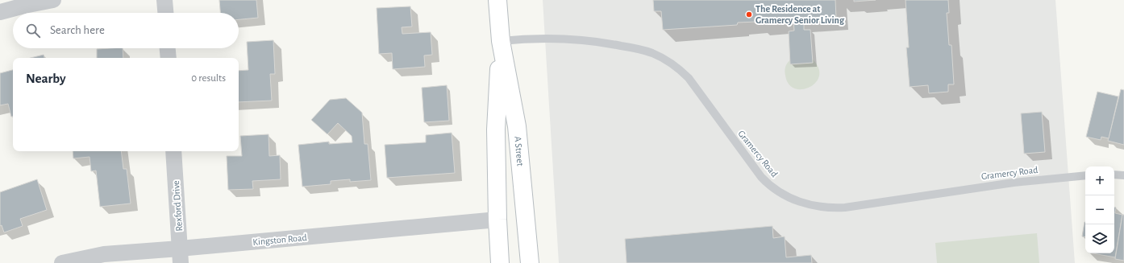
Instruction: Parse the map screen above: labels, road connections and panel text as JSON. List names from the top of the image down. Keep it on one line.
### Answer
{"streets":{"main road":["A Street"],"street":["Rexford Drive","Kingston Road"],"lane":["Gramercy Road"]},"crossings":[["A Street","Gramercy Road"],["A Street","Kingston Road"],["Rexford Drive","Kingston Road"]],"places":["The Residence at Gramercy Senior Living"],"page":{"search":"Search here","heading":["Nearby","0 results"],"map_buttons":["+","−"]}}
